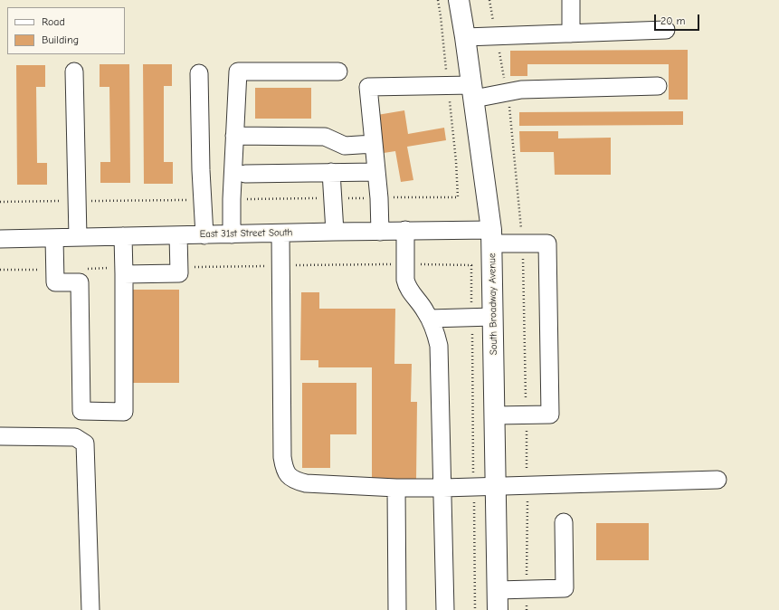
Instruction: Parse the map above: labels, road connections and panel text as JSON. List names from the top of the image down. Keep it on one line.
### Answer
{"streets":{"main road":["South Broadway Avenue"],"street":["East 31st Street South"]},"crossings":[["East 31st Street South","South Broadway Avenue"]],"legend":["Road","Building"],"scale_bar":"20 m"}
